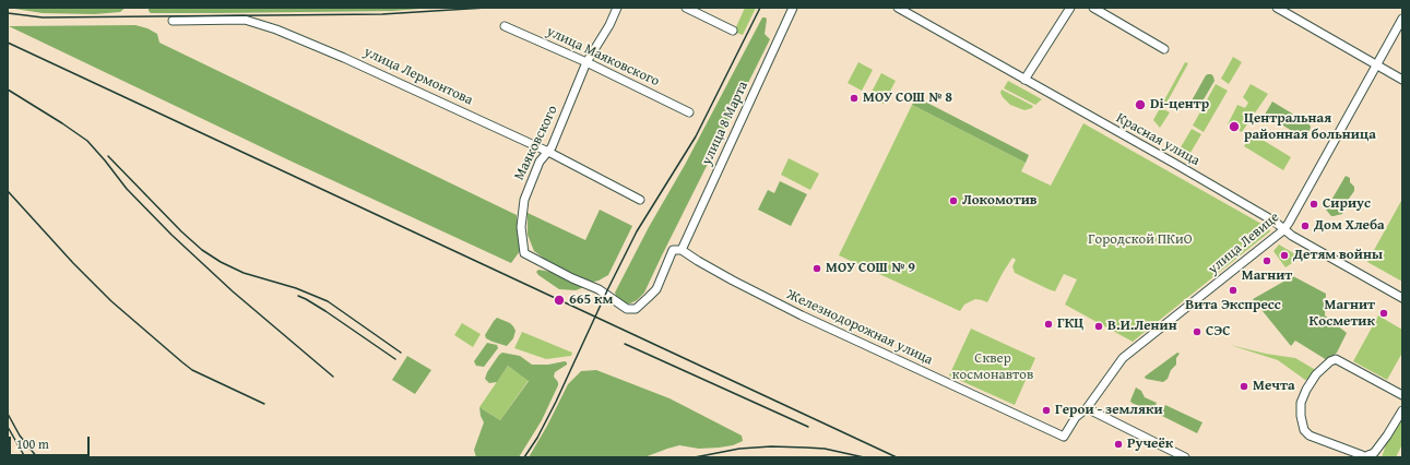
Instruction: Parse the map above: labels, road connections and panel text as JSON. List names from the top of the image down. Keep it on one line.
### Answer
{"streets":{"street":["улица Маяковского","улица Лермонтова","улица 8 Марта","Красная улица","Маяковского","улица Левице","Железнодорожная улица"]},"crossings":[["улица Маяковского","Маяковского"],["улица Лермонтова","Маяковского"],["улица 8 Марта","Маяковского"],["улица 8 Марта","Железнодорожная улица"],["Красная улица","улица Левице"],["Маяковского","Железнодорожная улица"],["улица Левице","Железнодорожная улица"]],"parks":["Городской ПКиО","Сквер космонавтов"],"places":["МОУ СОШ № 8","Di-центр","Центральная районная больница","Локомотив","Сириус","Дом Хлеба","Детям войны","Магнит","МОУ СОШ № 9","Вита Экспресс","665 км","Магнит Косметик","ГКЦ","В.И.Ленин","СЭС","Мечта","Герои - земляки","Ручеёк"],"scale_bar":"100 m"}
